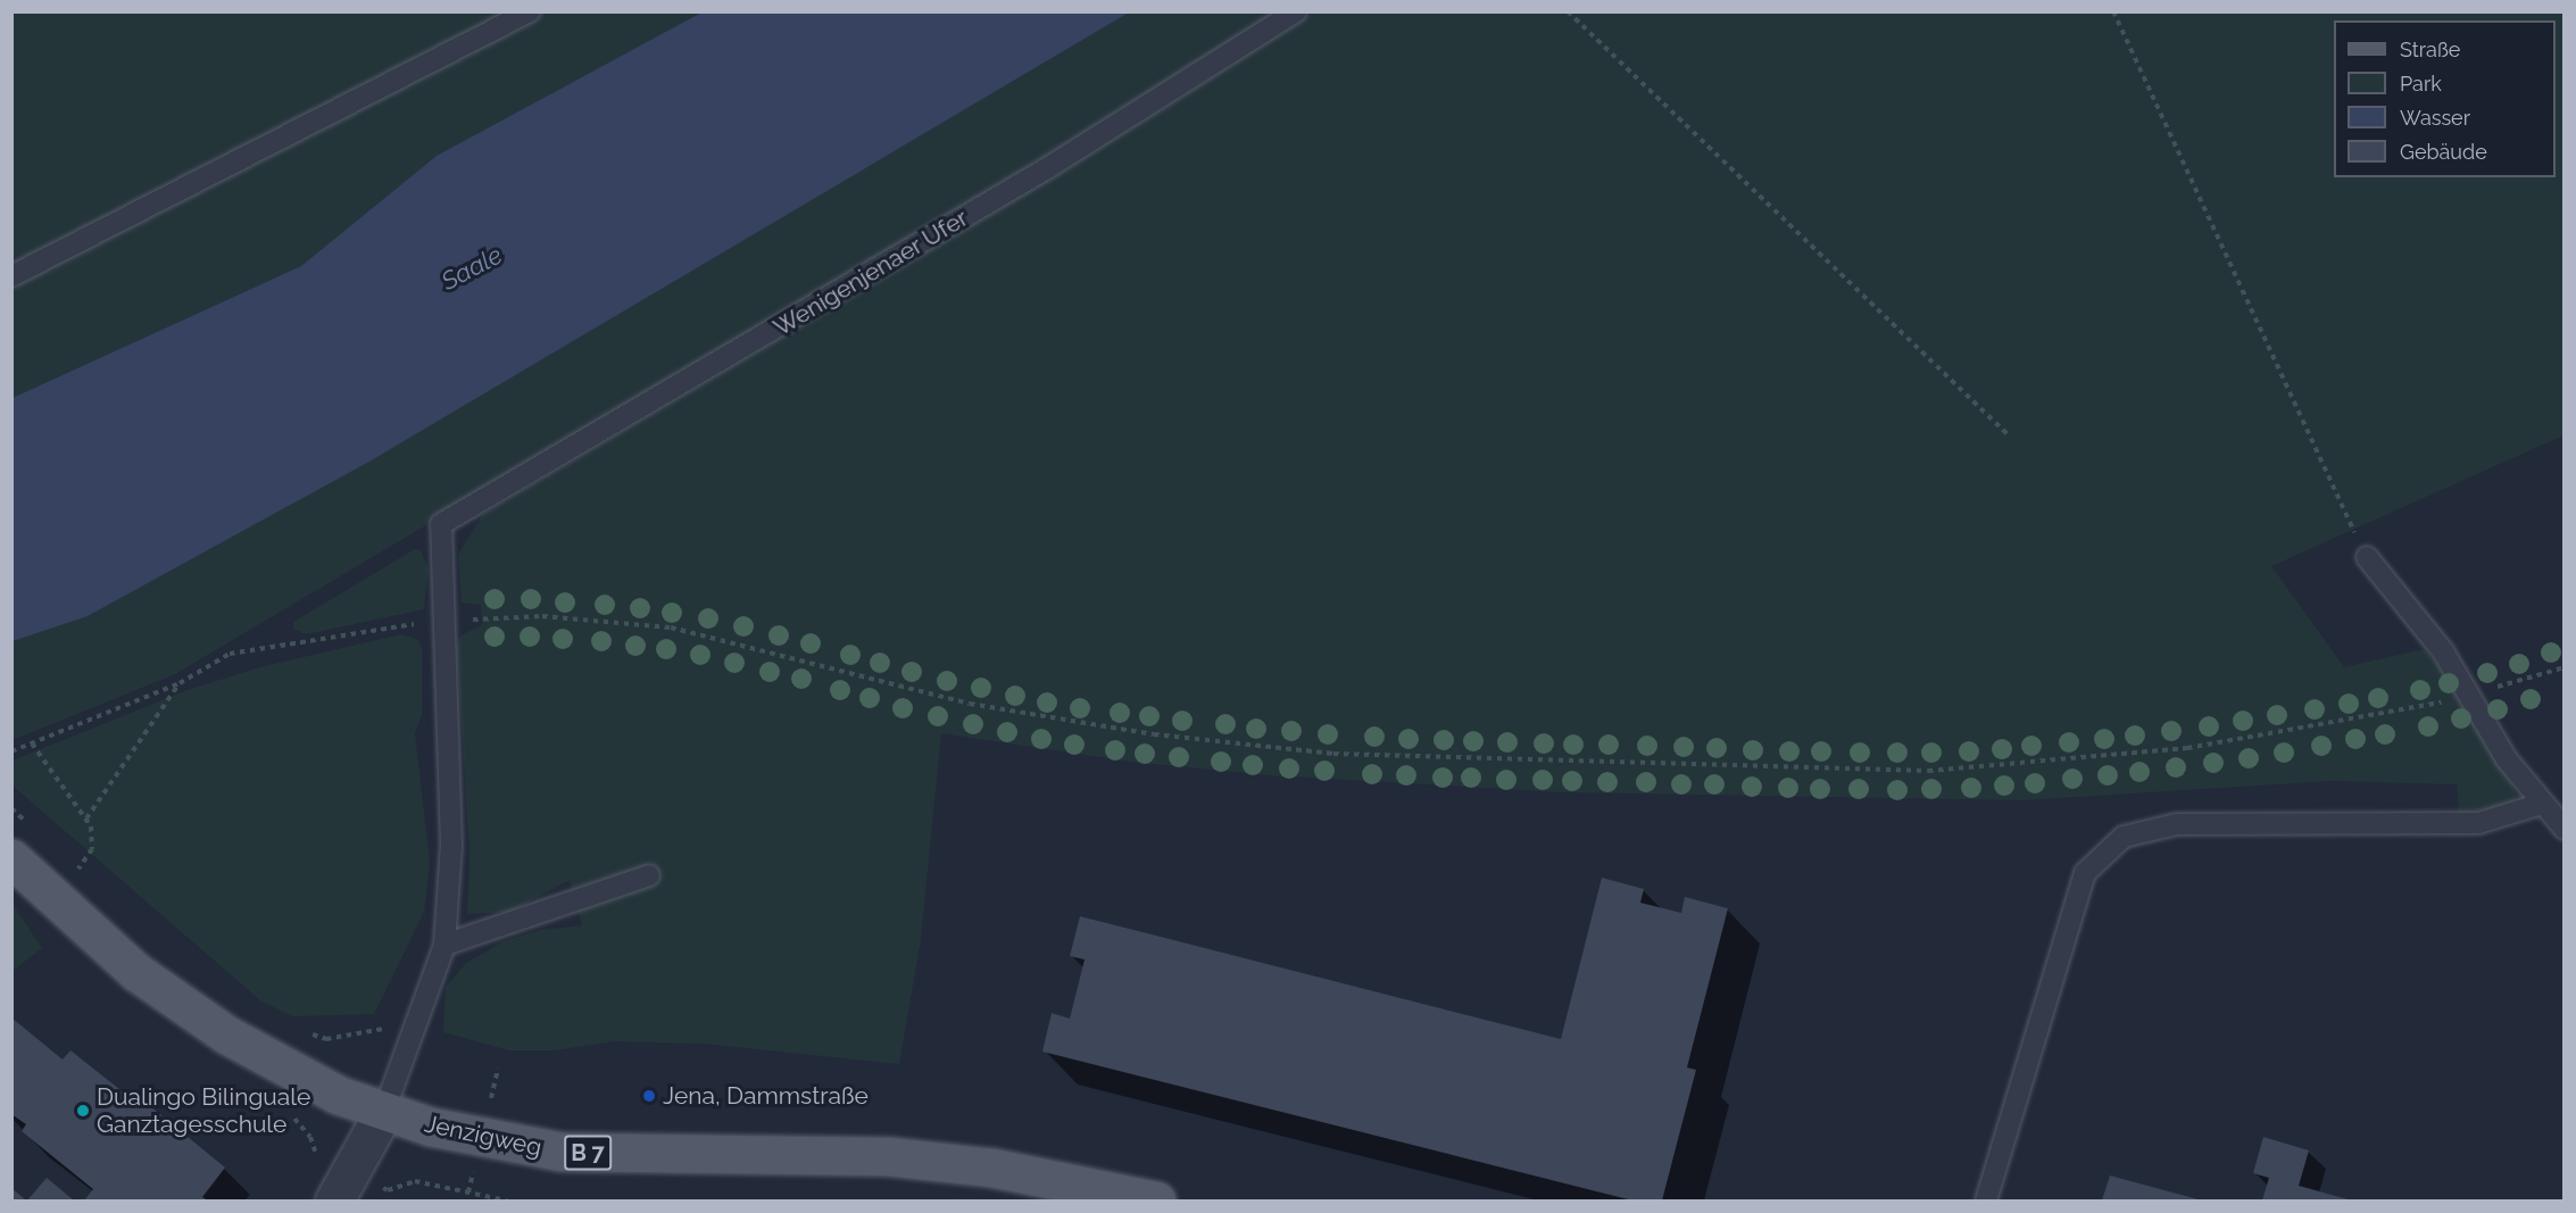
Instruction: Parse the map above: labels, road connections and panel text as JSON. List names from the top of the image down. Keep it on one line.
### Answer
{"streets":{"main road":["Jenzigweg","B 7"],"lane":["Wenigenjenaer Ufer"]},"water":["Saale"],"places":["Jena, Dammstraße","Dualingo Bilinguale Ganztagesschule"],"legend":["Straße","Park","Wasser","Gebäude"]}
